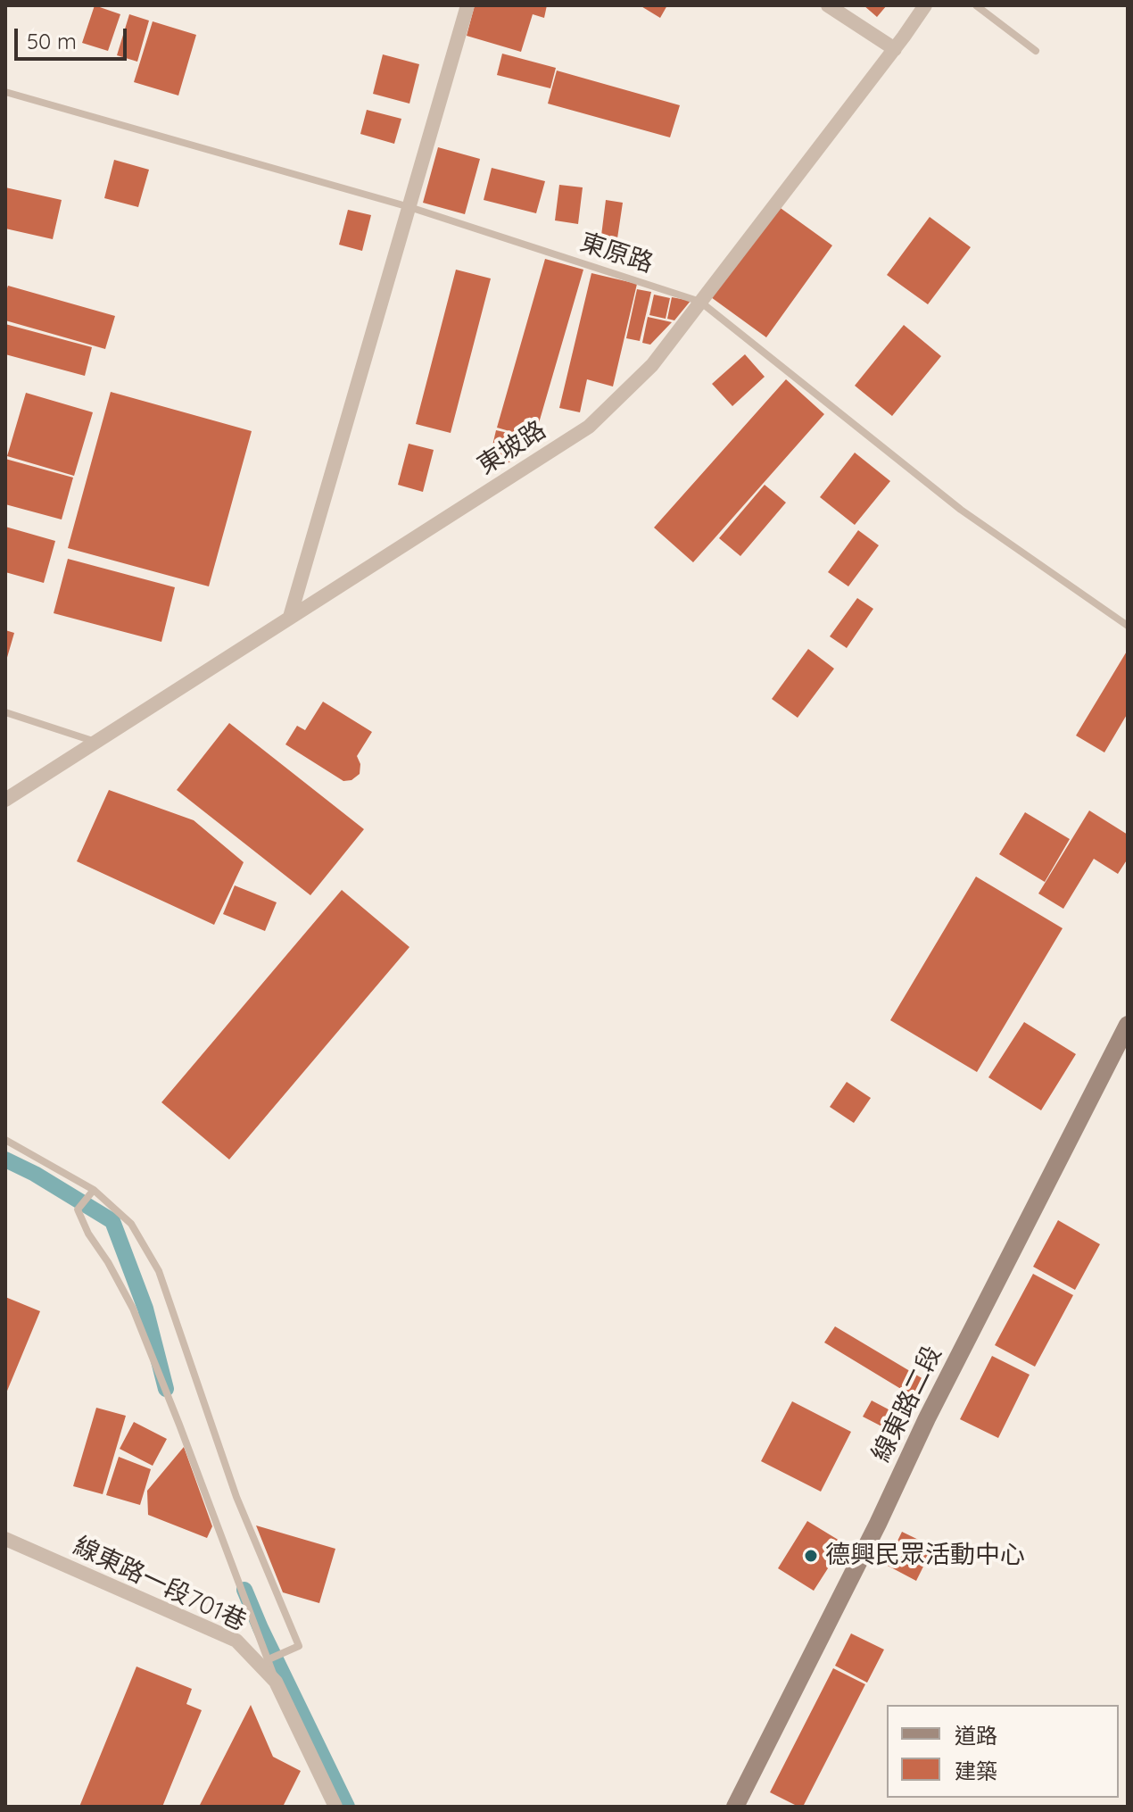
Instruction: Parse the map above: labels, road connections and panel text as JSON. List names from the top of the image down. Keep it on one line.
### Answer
{"streets":{"main road":["線東路二段"],"street":["東坡路","線東路一段701巷"],"lane":["東原路"]},"crossings":[["東原路","東坡路"]],"places":["德興民眾活動中心"],"legend":["道路","建築"],"scale_bar":"50 m"}
